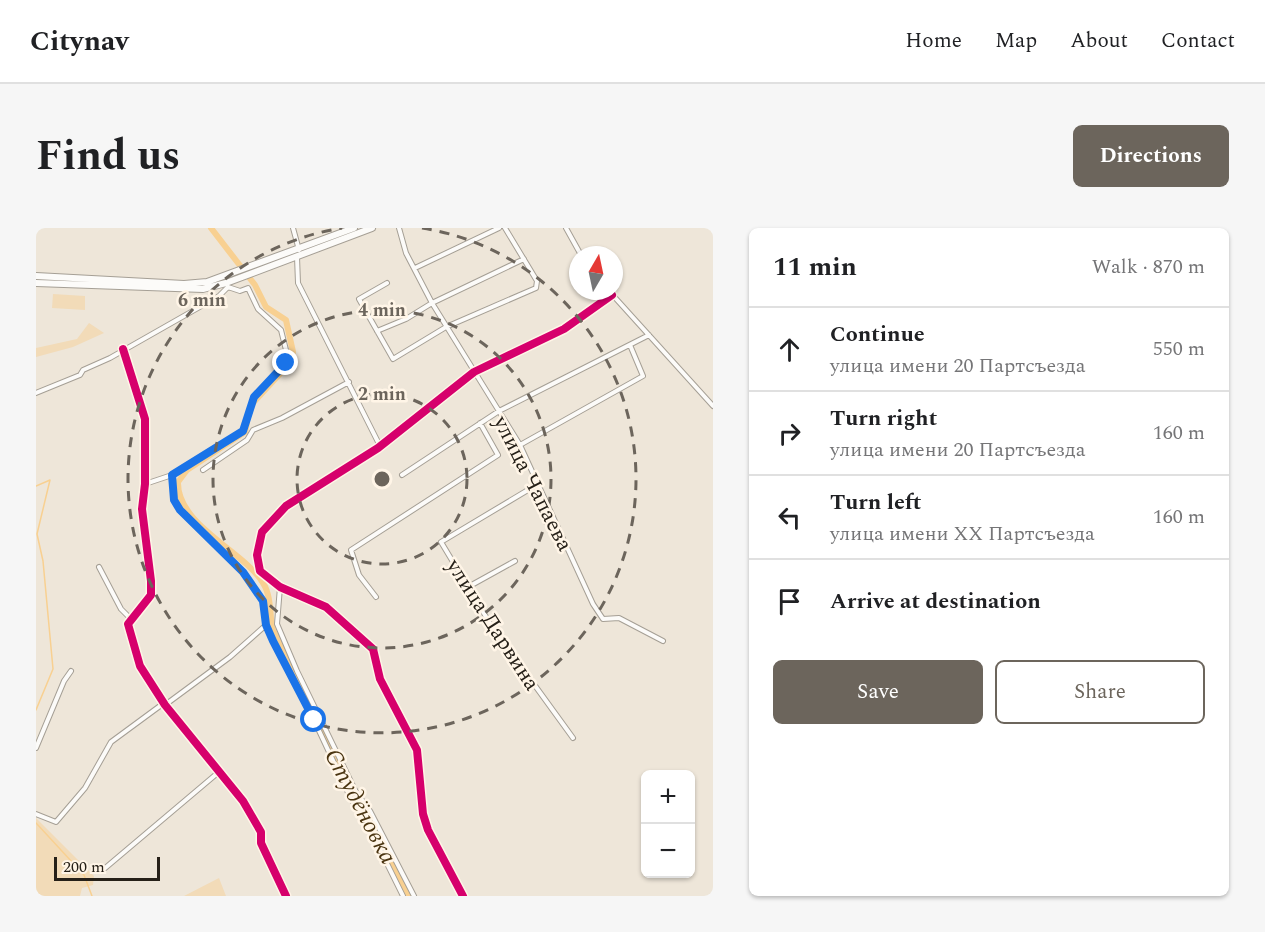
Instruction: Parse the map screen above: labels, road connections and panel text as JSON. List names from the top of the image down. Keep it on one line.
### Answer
{"streets":{"street":["улица Чапаева","улица Дарвина"]},"crossings":[["улица Чапаева","улица Дарвина"]],"water":["Студёновка"],"scale_bar":"200 m","north":"top","page":{"header":"Citynav","nav":["Home","Map","About","Contact"],"title":"Find us","buttons":["Directions",["Save","Share"]],"heading":["11 min","Walk · 870 m"],"list":[["Continue","улица имени 20 Партсъезда","550 m"],["Turn right","улица имени 20 Партсъезда","160 m"],["Turn left","улица имени ХХ Партсъезда","160 m"],"Arrive at destination"],"map_buttons":["+","−"],"scale":"200 m"},"rings":["6 min","4 min","2 min"]}
